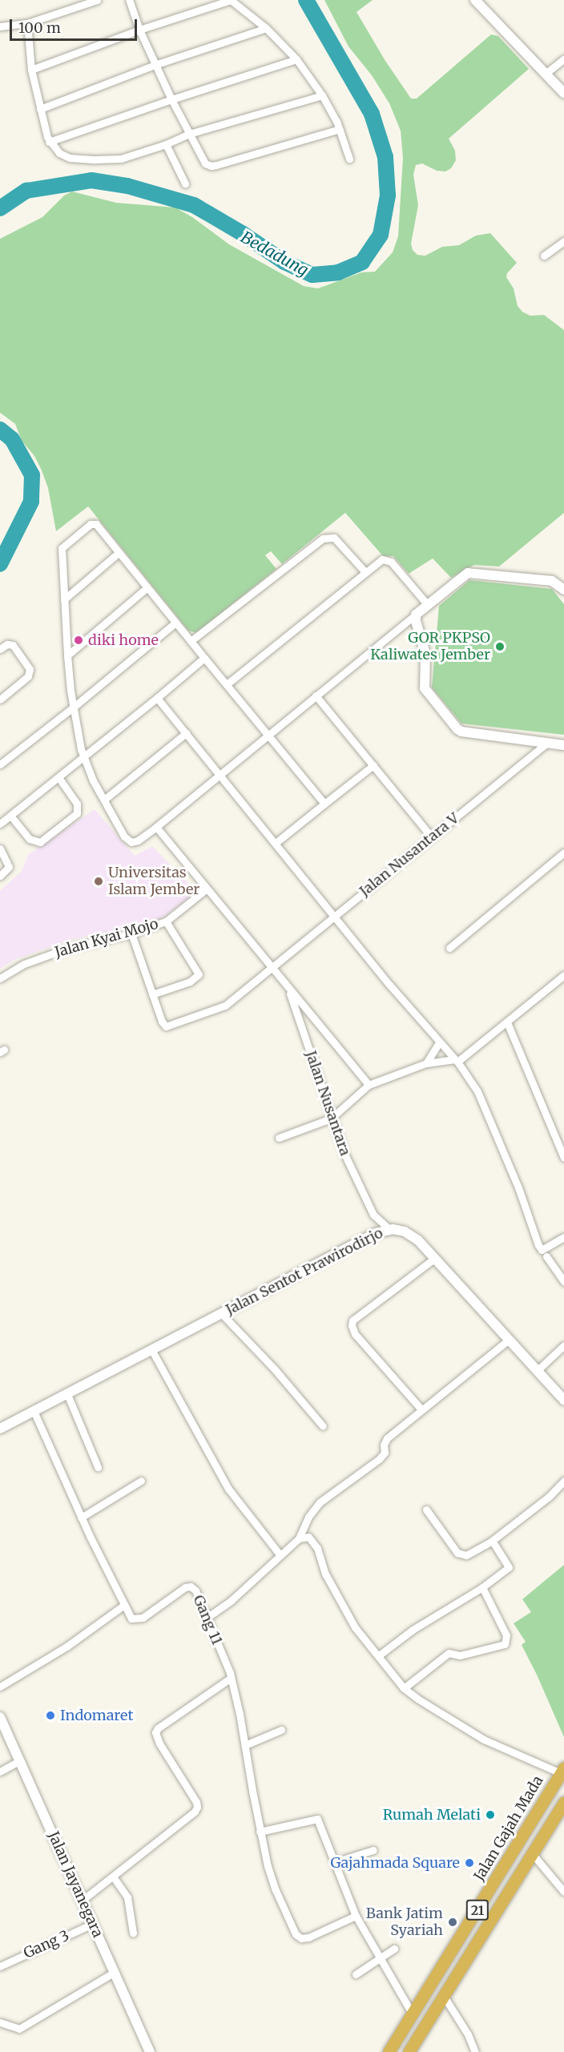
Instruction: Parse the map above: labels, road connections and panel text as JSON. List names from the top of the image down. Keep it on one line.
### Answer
{"streets":{"highway":["Jalan Gajah Mada","21"],"street":["Jalan Nusantara V","Jalan Kyai Mojo","Jalan Nusantara","Jalan Sentot Prawirodirjo","Gang 11","Jalan Jayanegara","Gang 3"]},"crossings":[["Jalan Sentot Prawirodirjo","Gang 11"],["Jalan Jayanegara","Gang 3"]],"water":["Bedadung"],"places":["diki home","GOR PKPSO Kaliwates Jember","Universitas Islam Jember","Indomaret","Rumah Melati","Gajahmada Square","Bank Jatim Syariah"],"scale_bar":"100 m"}
